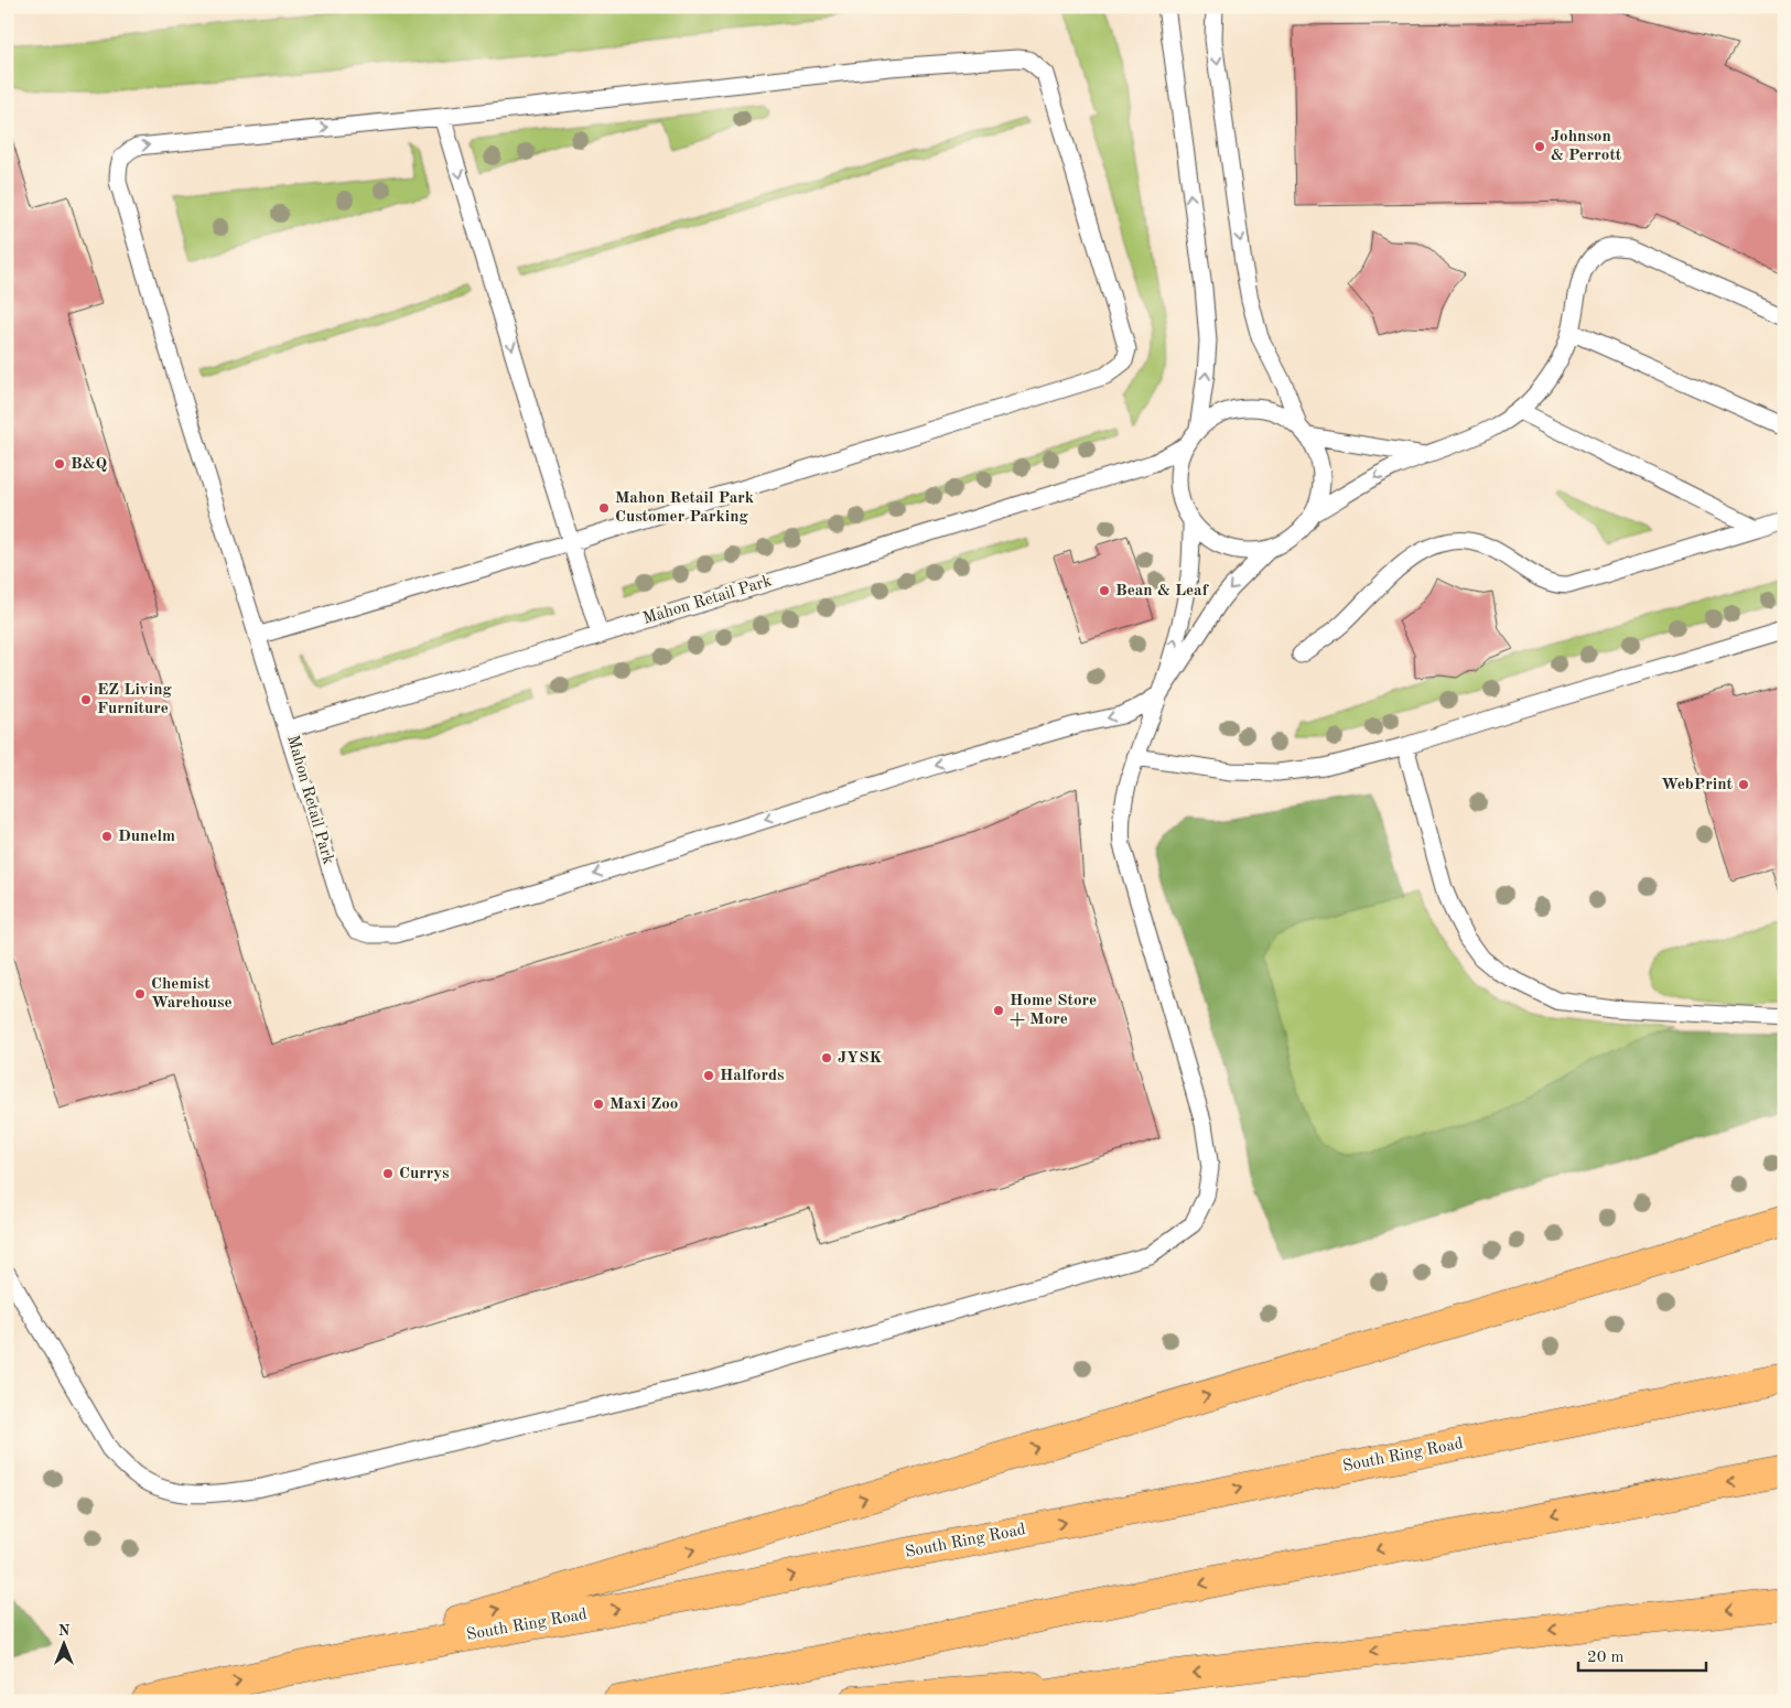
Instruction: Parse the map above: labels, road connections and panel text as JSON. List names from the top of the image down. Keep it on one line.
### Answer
{"streets":{"highway":["South Ring Road"],"lane":["Mahon Retail Park"]},"one_way":["Mahon Retail Park"],"places":["Johnson & Perrott","B&Q","Mahon Retail Park Customer Parking","Bean & Leaf","EZ Living Furniture","WebPrint","Dunelm","Chemist Warehouse","Home Store + More","JYSK","Halfords","Maxi Zoo","Currys"],"scale_bar":"20 m","north":"top"}
